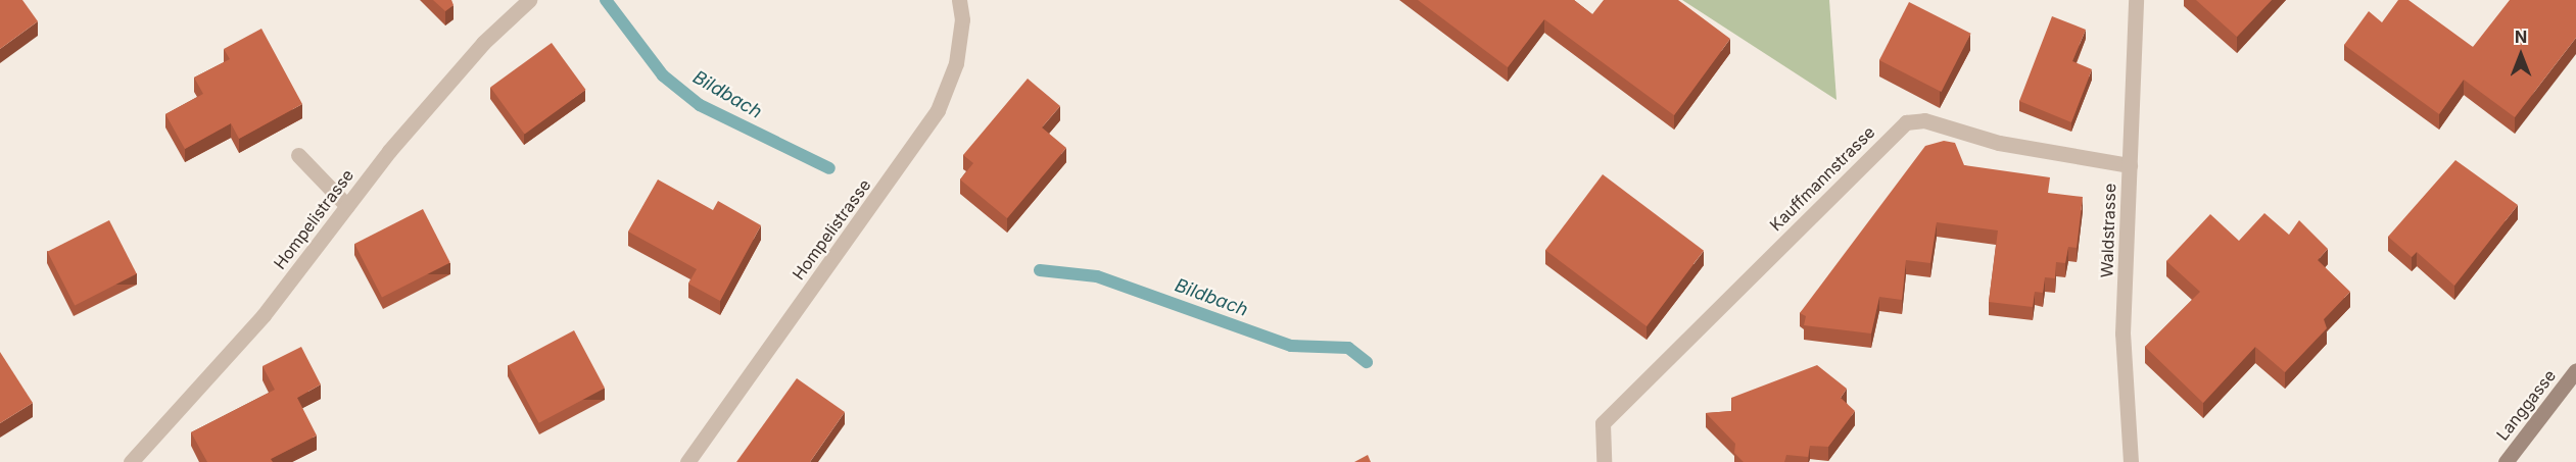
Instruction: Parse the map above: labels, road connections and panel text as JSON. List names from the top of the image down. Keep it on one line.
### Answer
{"streets":{"main road":["Langgasse"],"street":["Kauffmannstrasse","Hompelistrasse","Waldstrasse"]},"crossings":[["Kauffmannstrasse","Waldstrasse"]],"water":["Bildbach"],"north":"top"}
